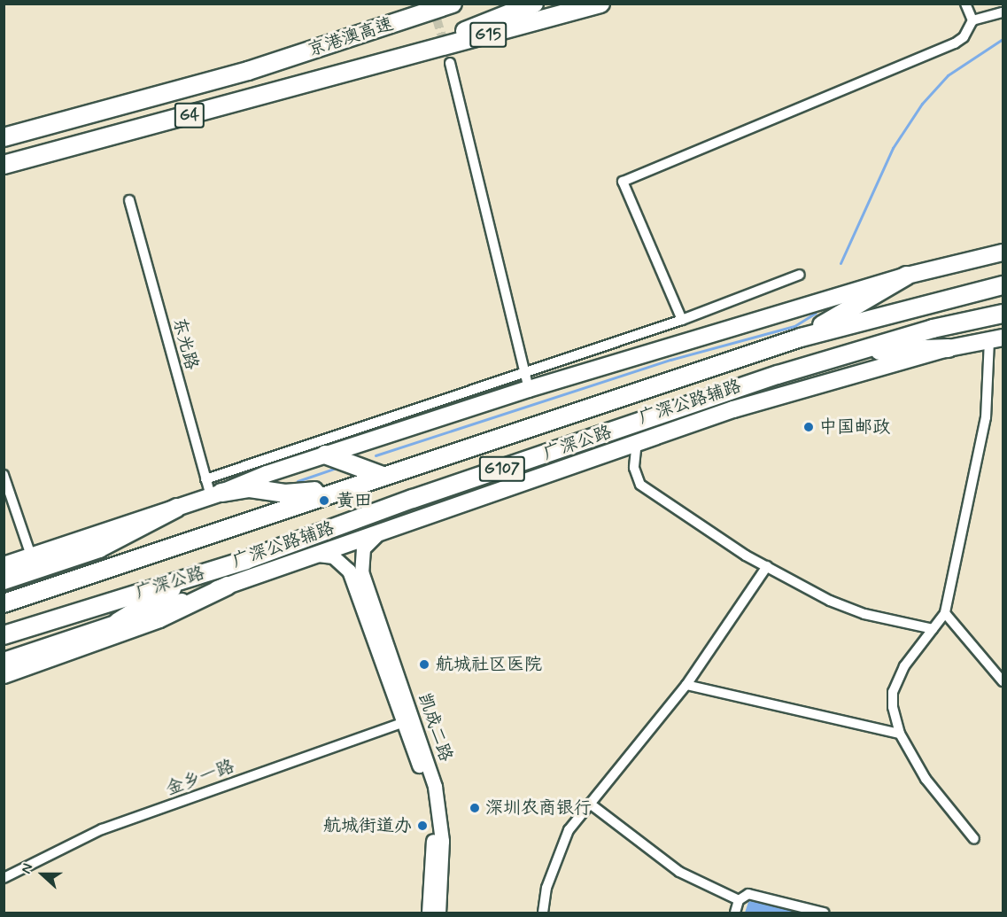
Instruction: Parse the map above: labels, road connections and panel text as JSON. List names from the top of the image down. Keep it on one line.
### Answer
{"streets":{"highway":["G15","京港澳高速","G4","广深公路","G107"],"main road":["广深公路辅路"],"street":["东光路","凯成二路","金乡一路"]},"crossings":[["G15","京港澳高速"],["G15","G4"],["京港澳高速","G4"],["广深公路辅路","凯成二路"],["凯成二路","金乡一路"]],"places":["中国邮政","黄田","航城社区医院","深圳农商银行","航城街道办"],"north":"left"}
